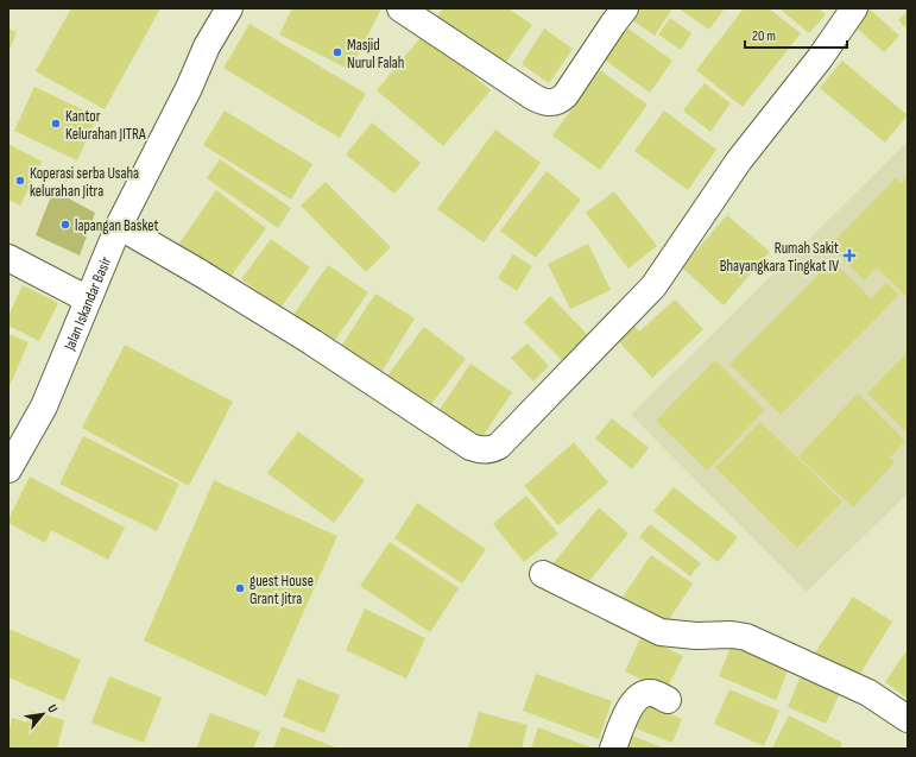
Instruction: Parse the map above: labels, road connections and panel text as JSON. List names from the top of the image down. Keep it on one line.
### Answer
{"streets":{"street":["Jalan Iskandar Basir"]},"places":{"other":["Masjid Nurul Falah","Kantor Kelurahan JITRA","Koperasi serba Usaha kelurahan Jitra","lapangan Basket","guest House Grant Jitra"],"health":["Rumah Sakit Bhayangkara Tingkat IV"]},"scale_bar":"20 m","north":"top right"}
